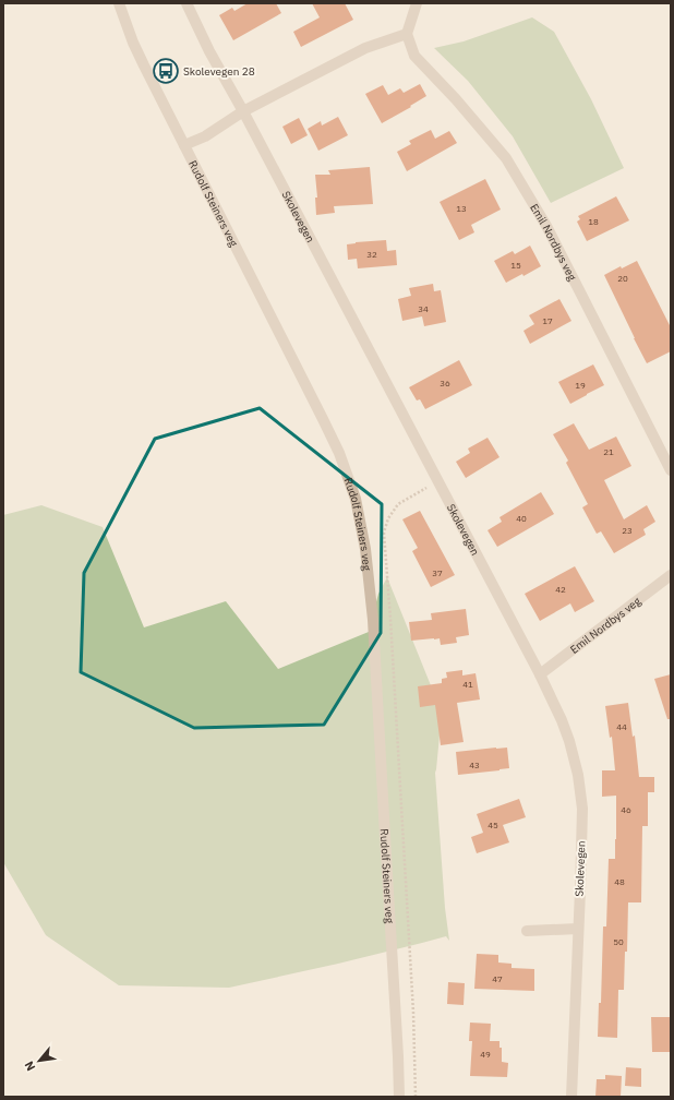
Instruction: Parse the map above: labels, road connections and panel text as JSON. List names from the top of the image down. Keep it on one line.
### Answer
{"streets":{"street":["Rudolf Steiners veg","Skolevegen","Emil Nordbys veg"]},"crossings":[["Skolevegen","Emil Nordbys veg"]],"places":{"bus stop":["Skolevegen 28"]},"house_numbers":["13","18","32","15","20","34","17","36","19","21","40","23","37","42","41","44","43","46","45","48","50","47","49"],"north":"bottom left"}
